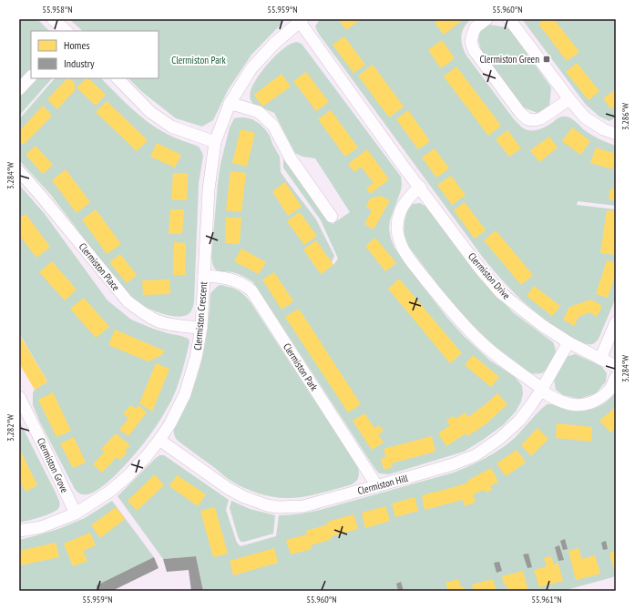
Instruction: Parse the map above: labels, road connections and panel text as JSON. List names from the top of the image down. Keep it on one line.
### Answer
{"streets":{"street":["Clermiston Place","Clermiston Drive","Clermiston Crescent","Clermiston Park","Clermiston Grove","Clermiston Hill"]},"crossings":[["Clermiston Place","Clermiston Crescent"],["Clermiston Drive","Clermiston Crescent"],["Clermiston Drive","Clermiston Hill"],["Clermiston Crescent","Clermiston Park"],["Clermiston Crescent","Clermiston Grove"],["Clermiston Crescent","Clermiston Hill"],["Clermiston Park","Clermiston Hill"]],"parks":["Clermiston Park"],"places":{"transit":["Clermiston Green"]},"legend":["Homes","Industry"],"coordinates":["55.958°N","55.959°N","55.960°N","3.286°W","3.284°W","3.282°W","55.961°N"]}
